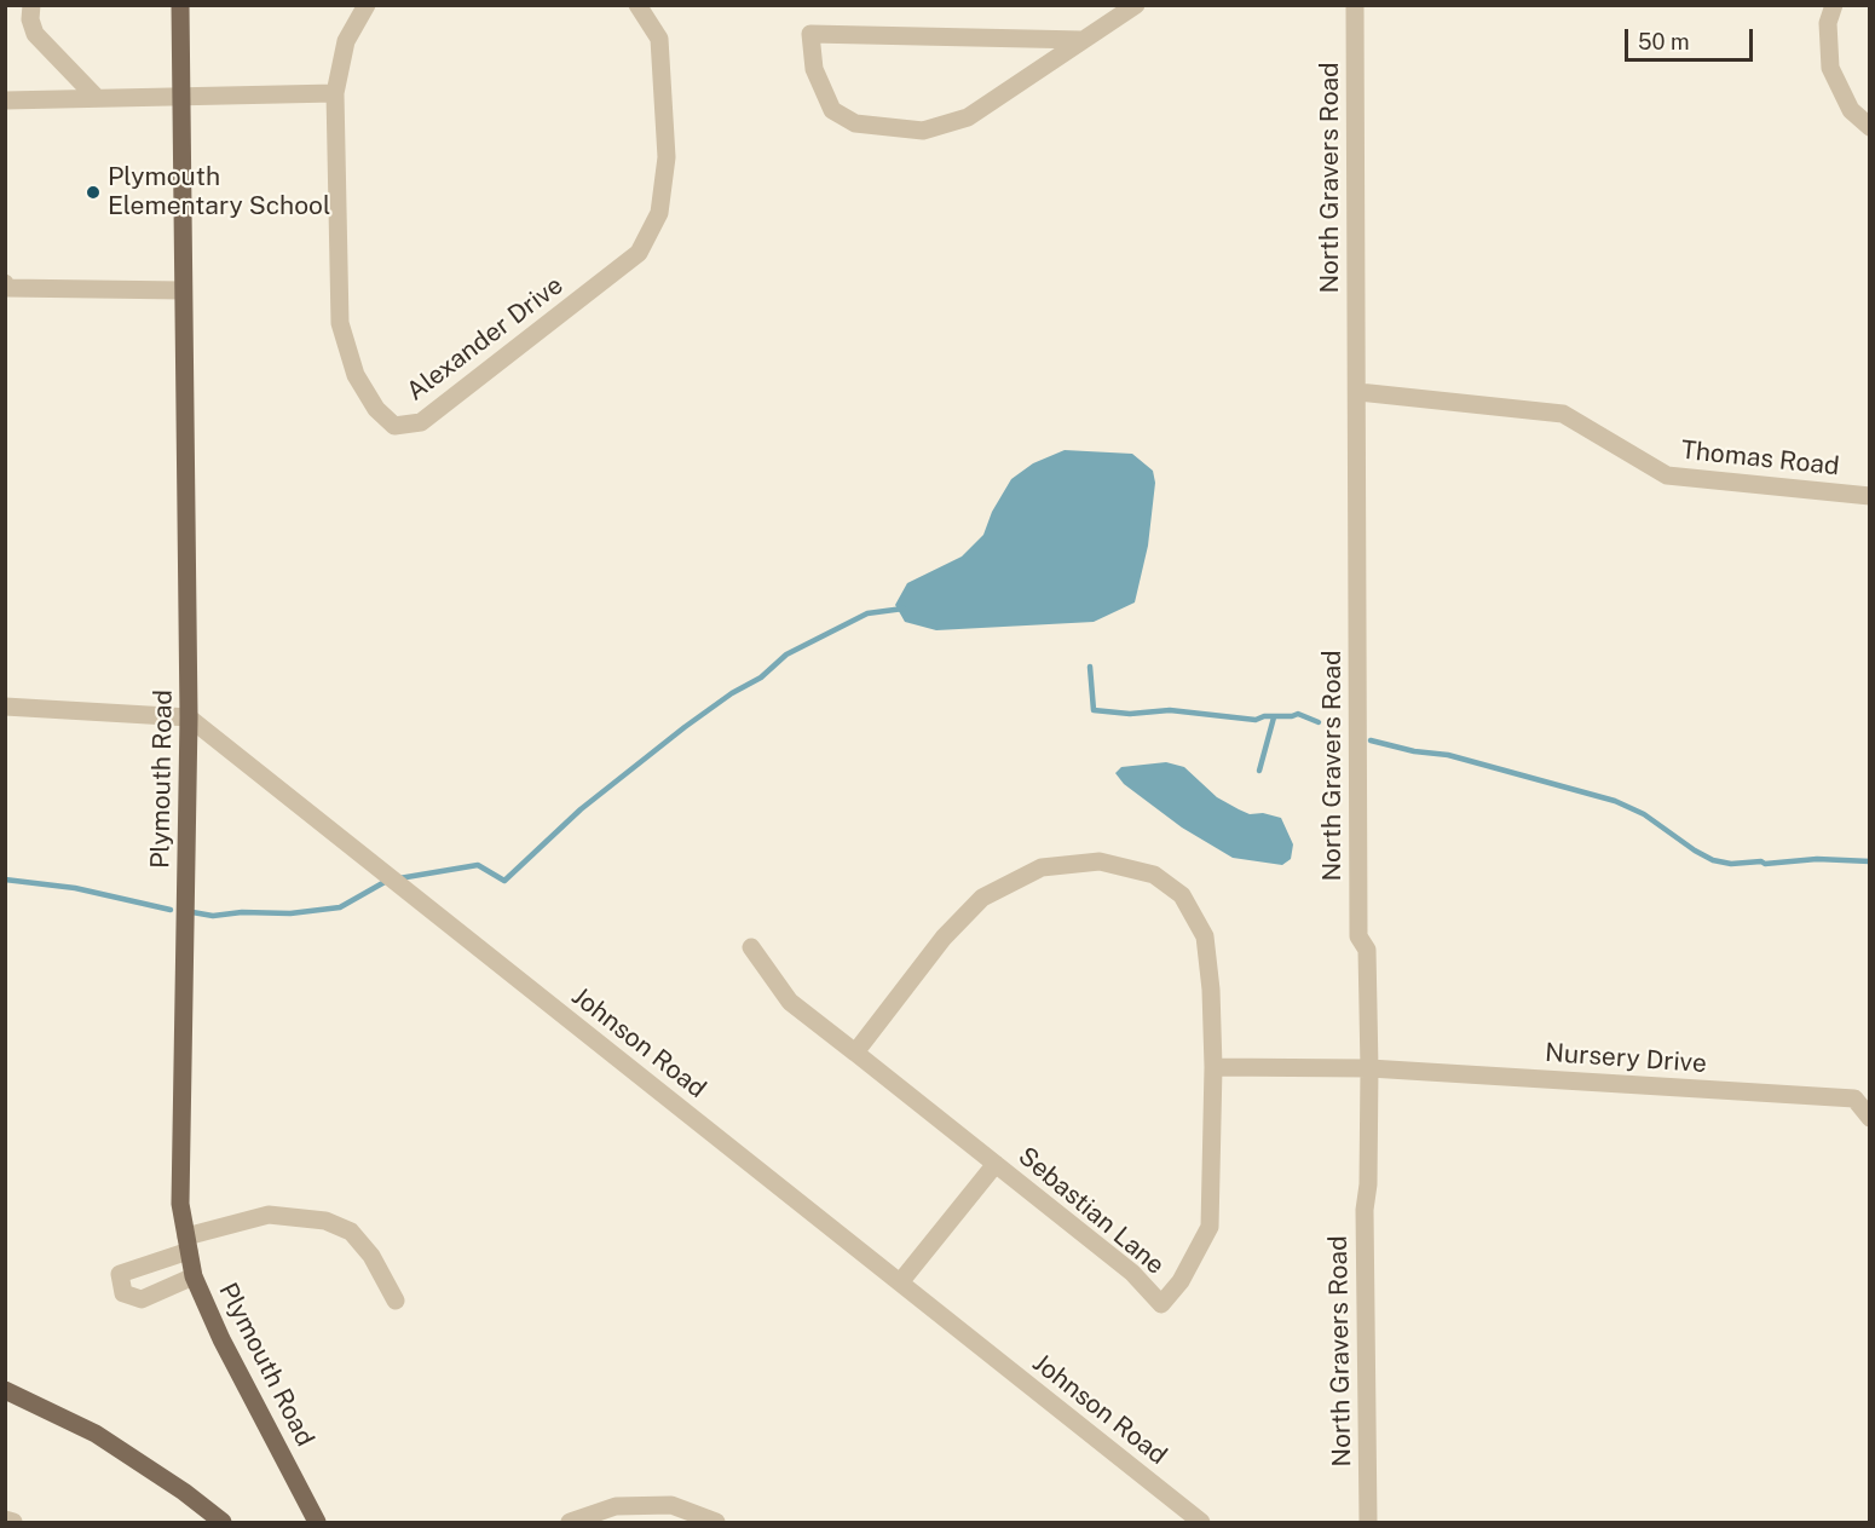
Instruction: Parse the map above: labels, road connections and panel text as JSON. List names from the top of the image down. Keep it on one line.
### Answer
{"streets":{"main road":["Plymouth Road"],"street":["North Gravers Road","Alexander Drive","Thomas Road","Johnson Road","Nursery Drive","Sebastian Lane"]},"crossings":[["North Gravers Road","Thomas Road"],["North Gravers Road","Nursery Drive"],["Plymouth Road","Johnson Road"],["Johnson Road","Sebastian Lane"]],"places":["Plymouth Elementary School"],"scale_bar":"50 m"}
